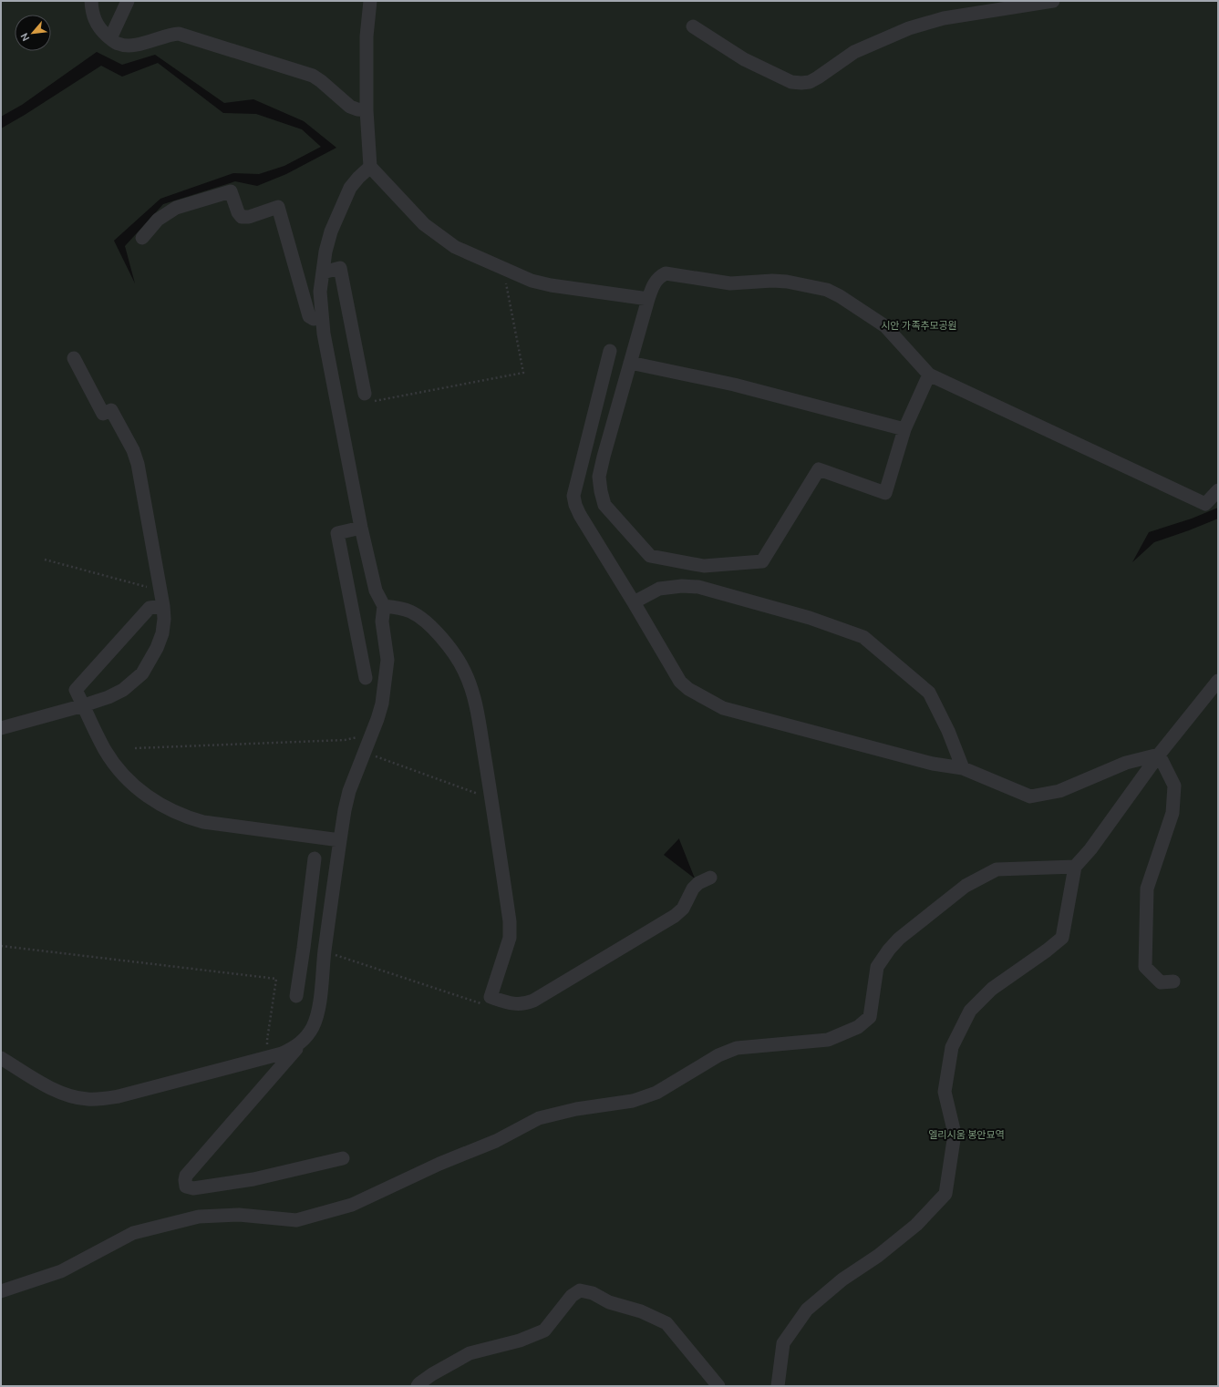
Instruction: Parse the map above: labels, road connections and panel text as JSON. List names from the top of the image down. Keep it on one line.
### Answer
{"parks":["시안 가족추모공원","엘리시움 봉안묘역"],"north":"bottom left"}
